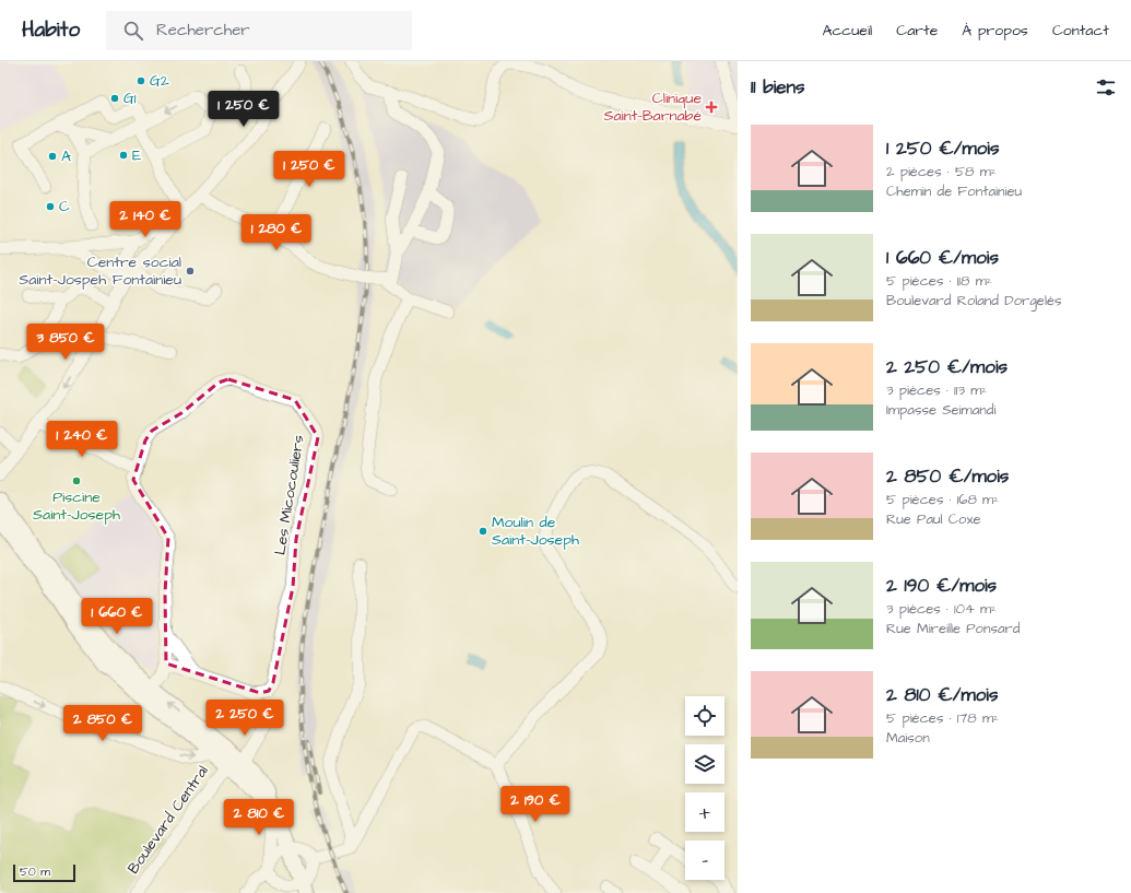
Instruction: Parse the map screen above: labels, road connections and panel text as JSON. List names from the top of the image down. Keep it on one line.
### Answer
{"streets":{"street":["Les Micocouliers","Boulevard Central"]},"places":{"other":["G2","G1","E","A","C","Centre social Saint-Jospeh Fontainieu","Piscine Saint-Joseph","Moulin de Saint-Joseph"],"health":["Clinique Saint-Barnabé"]},"scale_bar":"50 m","page":{"header":"Habito","search":"Rechercher","nav":["Accueil","Carte","À propos","Contact"],"heading":"11 biens","price":["1 250 €","1 250 €","2 140 €","1 280 €","3 850 €","1 240 €","1 660 €","2 250 €","2 850 €","2 190 €","2 810 €"],"list":[{"name":"1 250 €/mois","note":"2 pièces · 58 m² · Chemin de Fontainieu"},{"name":"1 660 €/mois","note":"5 pièces · 118 m² · Boulevard Roland Dorgelès"},{"name":"2 250 €/mois","note":"3 pièces · 113 m² · Impasse Seimandi"},{"name":"2 850 €/mois","note":"5 pièces · 168 m² · Rue Paul Coxe"},{"name":"2 190 €/mois","note":"3 pièces · 104 m² · Rue Mireille Ponsard"},{"name":"2 810 €/mois","note":"5 pièces · 178 m² · Maison"}],"map_buttons":["+","−"],"scale":"50 m"}}
